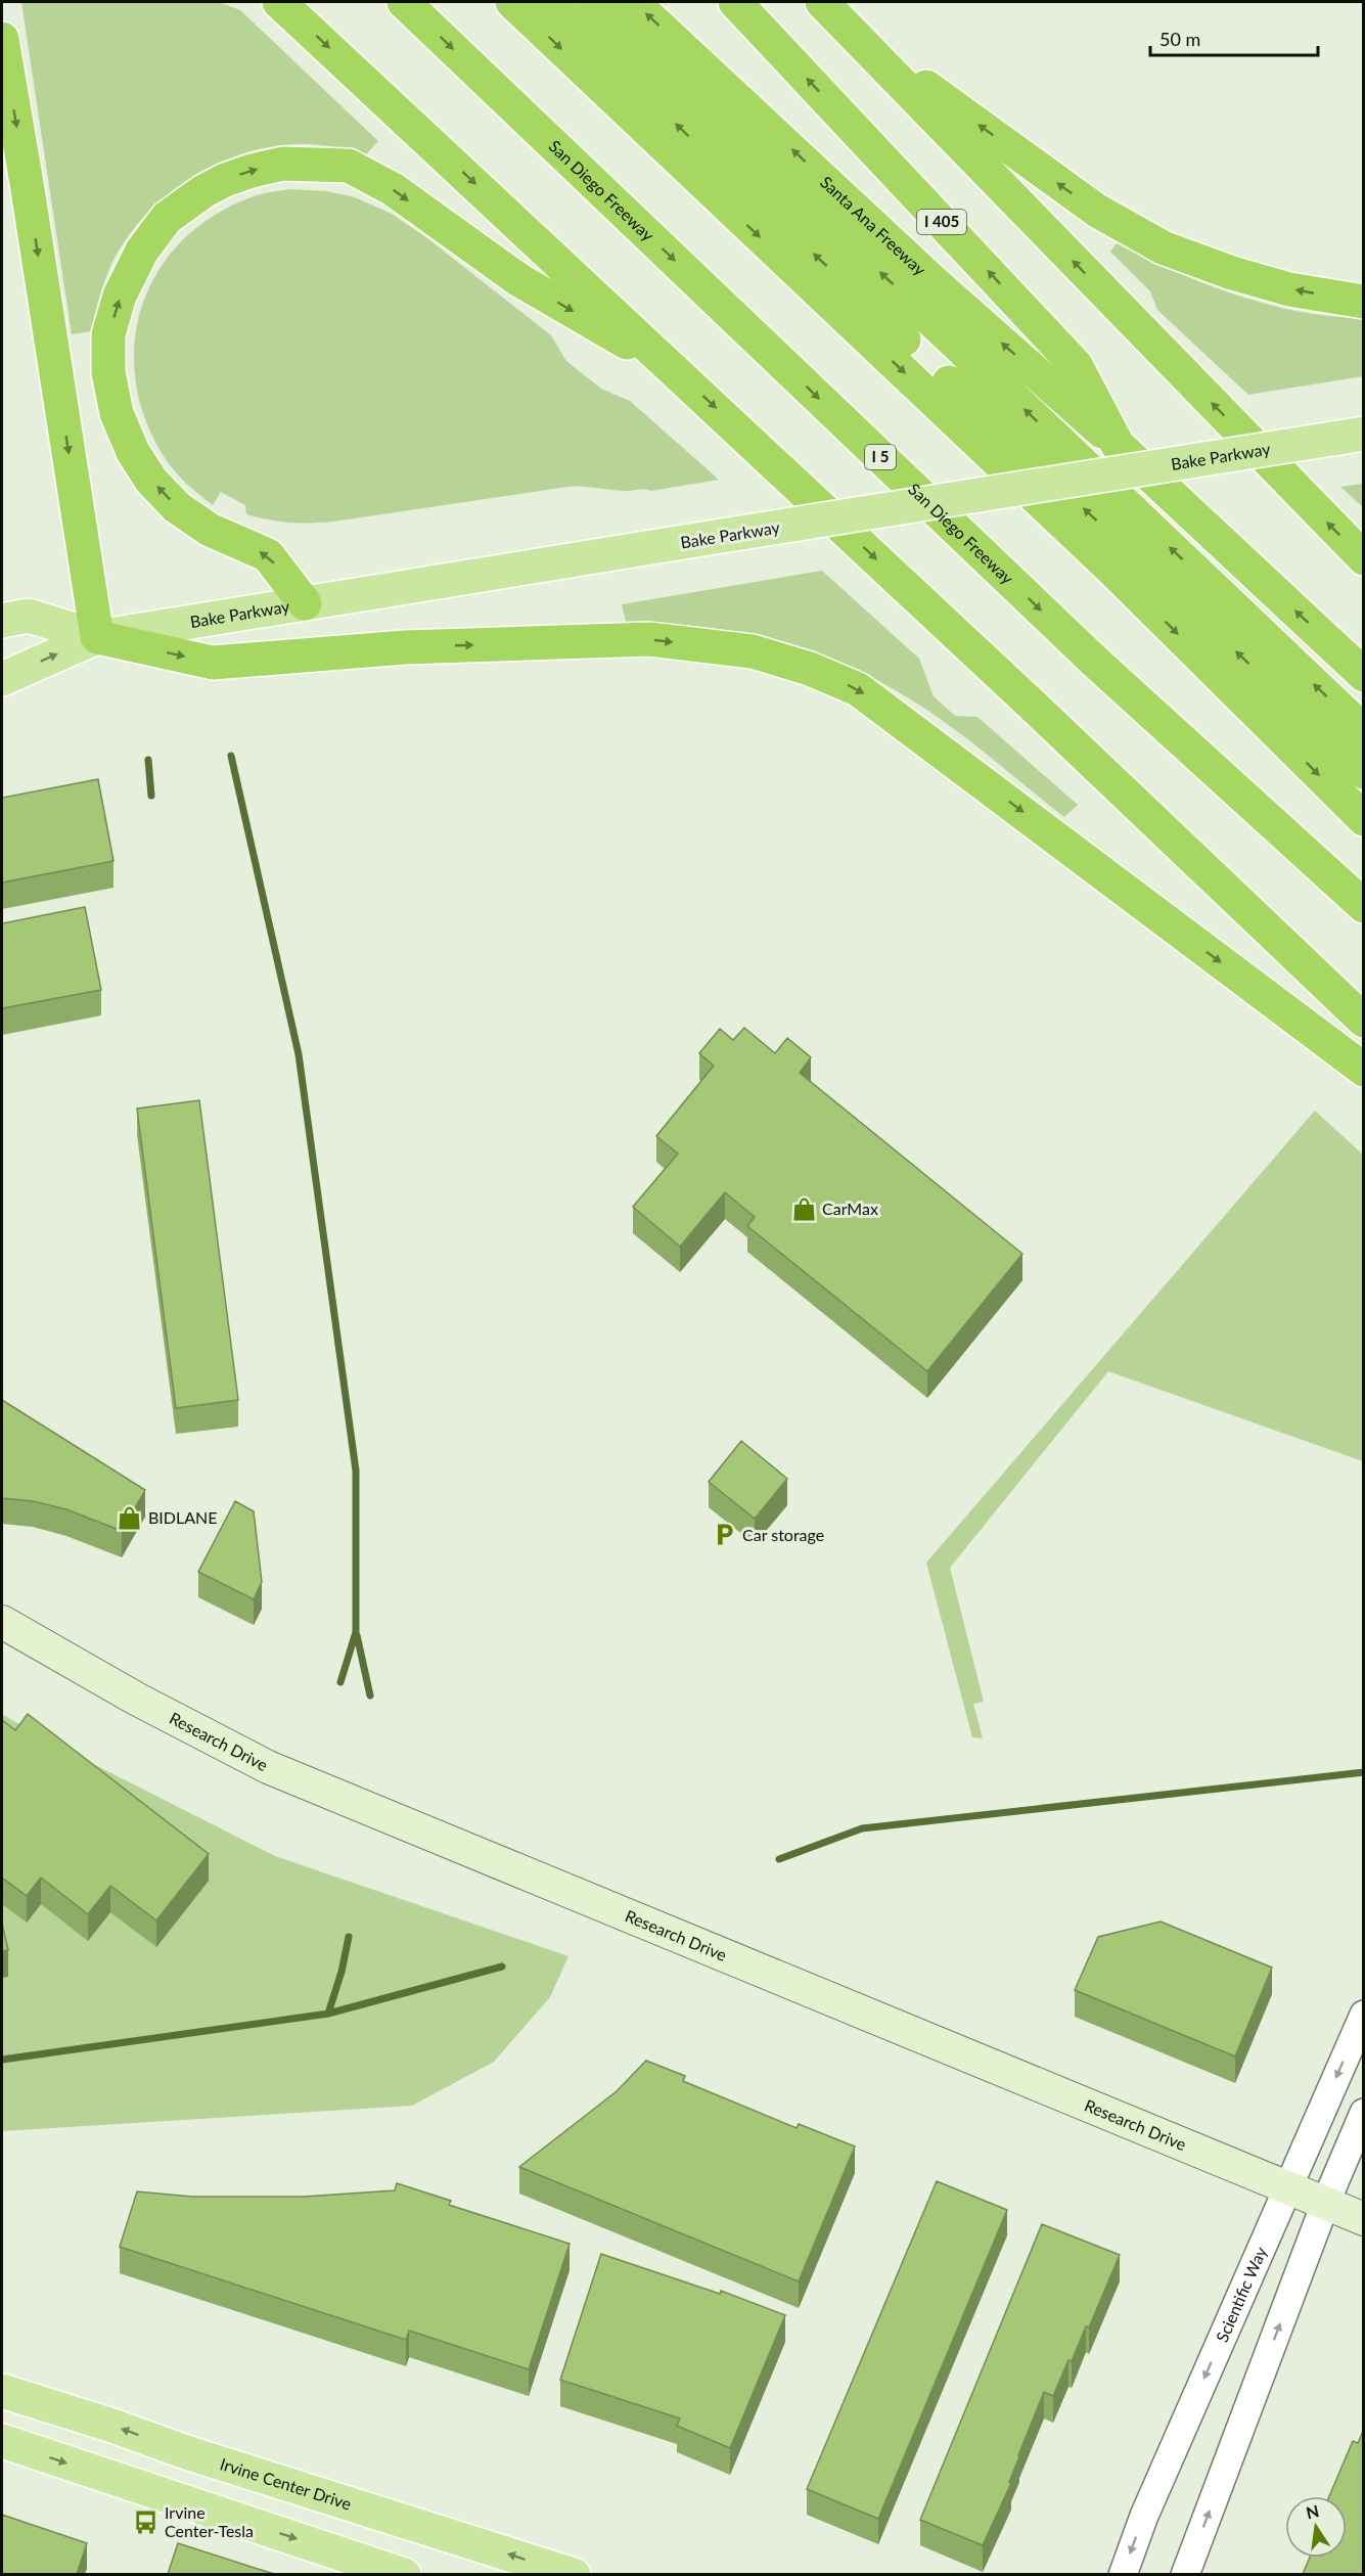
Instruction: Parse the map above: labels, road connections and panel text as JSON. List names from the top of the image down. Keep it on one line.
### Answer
{"streets":{"highway":["San Diego Freeway","I 405","Santa Ana Freeway","I 5"],"main road":["Bake Parkway","Research Drive","Irvine Center Drive"],"street":["Scientific Way"]},"crossings":[["I 405","Santa Ana Freeway"],["Research Drive","Scientific Way"]],"places":{"shop":["CarMax","BIDLANE"],"parking":["Car storage"],"bus stop":["Irvine Center-Tesla"]},"scale_bar":"50 m","north":"top"}
